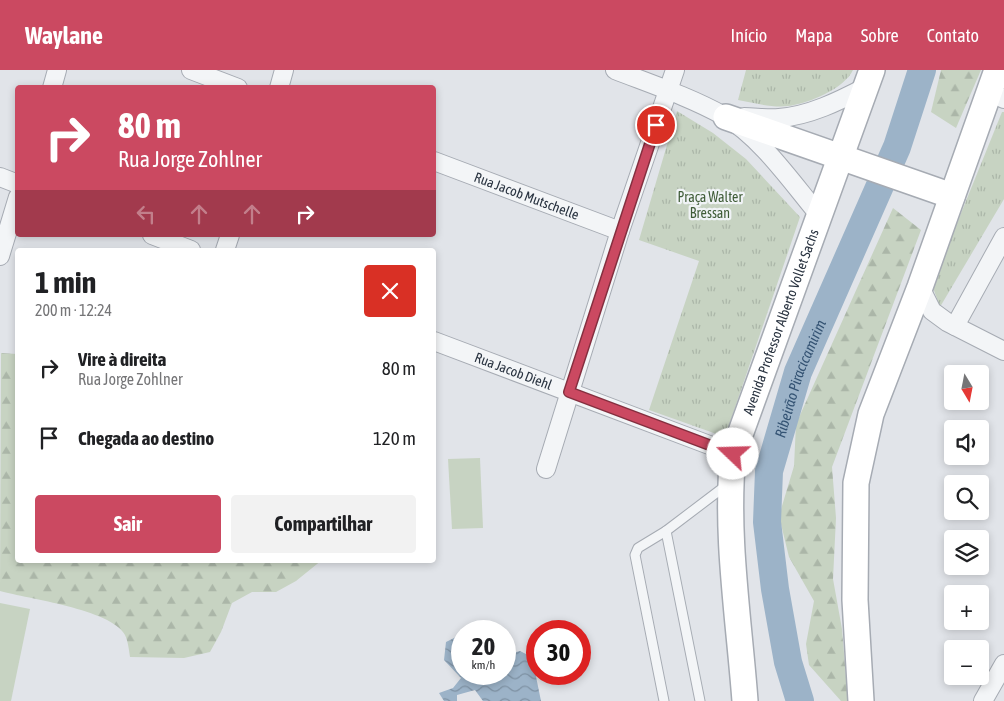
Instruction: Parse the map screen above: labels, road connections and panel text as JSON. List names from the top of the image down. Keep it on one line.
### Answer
{"streets":{"main road":["Avenida Professor Alberto Vollet Sachs"],"street":["Rua Jacob Mutschelle","Rua Jacob Diehl"]},"crossings":[["Avenida Professor Alberto Vollet Sachs","Rua Jacob Diehl"]],"water":["Ribeirão Piracicamirim"],"parks":["Praça Walter Bressan"],"north":"bottom","page":{"header":"Waylane","nav":["Início","Mapa","Sobre","Contato"],"turn":["80 m","Rua Jorge Zohlner"],"heading":["1 min","200 m · 12:24"],"list":[{"name":"Vire à direita","note":"Rua Jorge Zohlner","value":"80 m"},{"name":"Chegada ao destino","value":"120 m"}],"map_buttons":["+","−"],"buttons":["Sair","Compartilhar"],"speed":"20 km/h","limit":"30"}}
